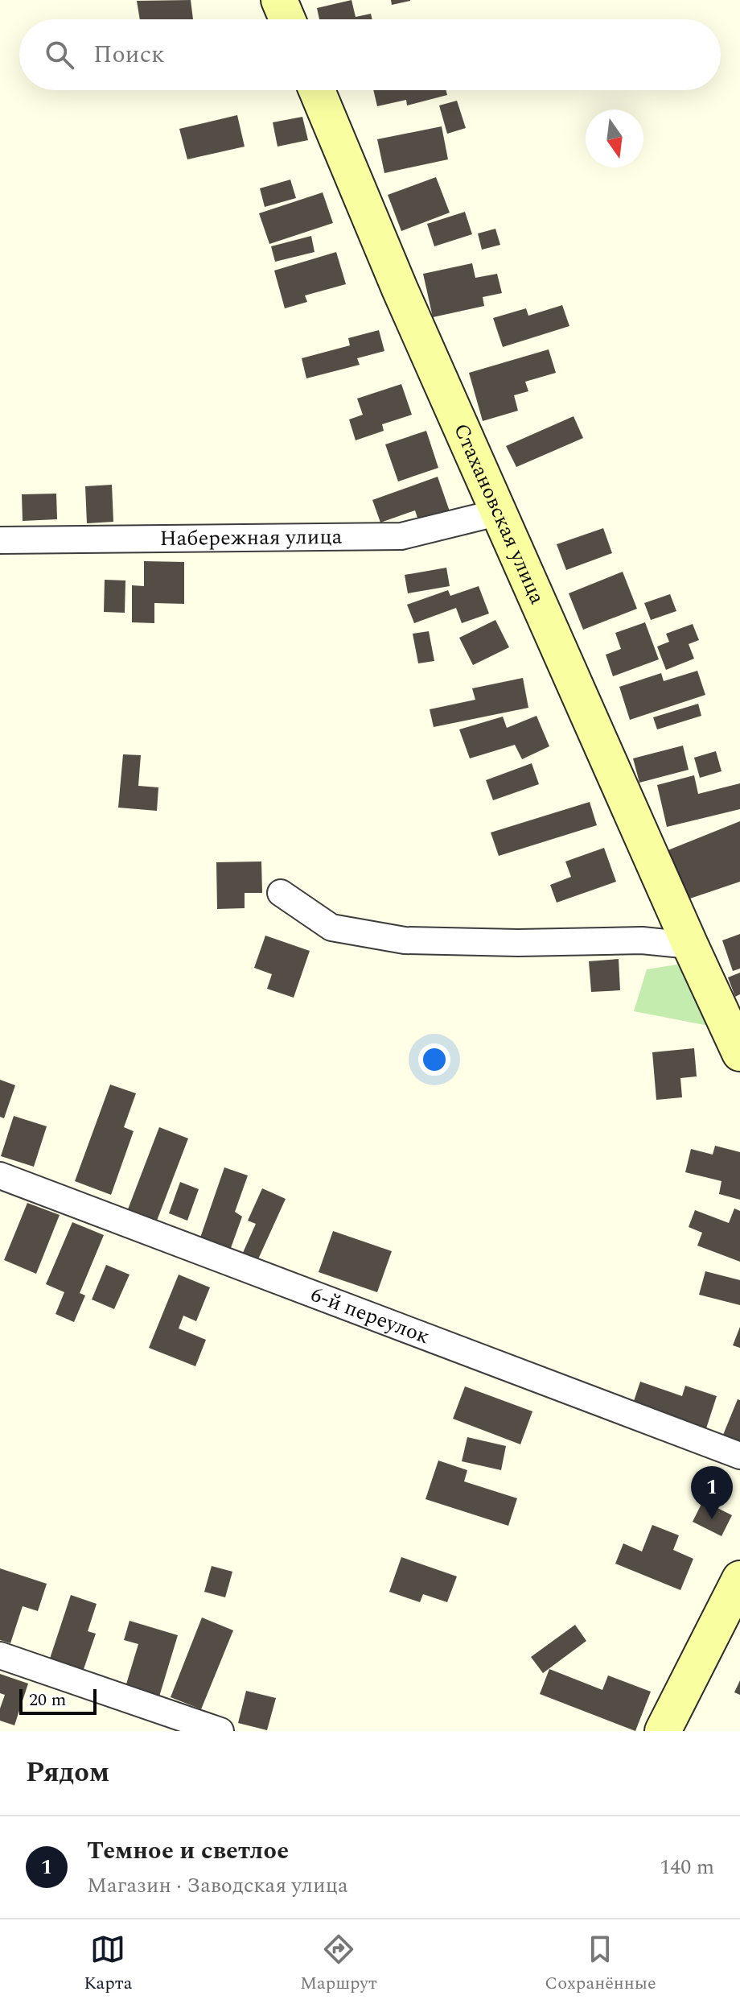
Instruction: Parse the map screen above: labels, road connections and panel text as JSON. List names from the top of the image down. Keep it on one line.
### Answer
{"streets":{"street":["Стахановская улица","Набережная улица","6-й переулок"]},"crossings":[["Стахановская улица","Набережная улица"]],"scale_bar":"20 m","north":"bottom","page":{"search":"Поиск","pins":"1","scale":"20 m","heading":"Рядом","list":[{"mark":"1","name":"Темное и светлое","note":"Магазин · Заводская улица","value":"140 m"}],"nav":["Карта","Маршрут","Сохранённые"]}}
